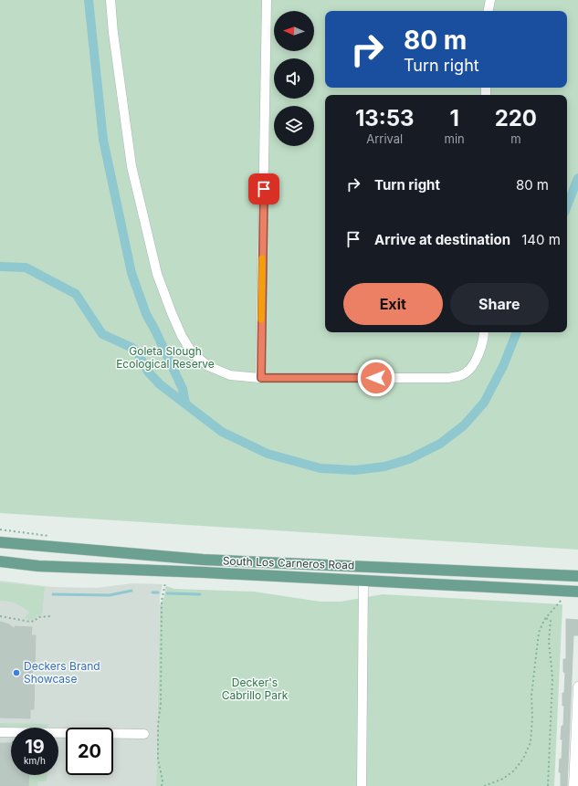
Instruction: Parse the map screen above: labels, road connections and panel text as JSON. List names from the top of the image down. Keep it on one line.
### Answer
{"streets":{"main road":["South Los Carneros Road"]},"parks":["Goleta Slough Ecological Reserve","Decker's Cabrillo Park"],"places":["Deckers Brand Showcase"],"north":"left","page":{"turn":["80 m","Turn right"],"eta":["13:53","Arrival","1","min","220","m"],"list":[{"name":"Turn right","value":"80 m"},{"name":"Arrive at destination","value":"140 m"}],"buttons":["Exit","Share"],"speed":"19 km/h","limit":"20"}}
